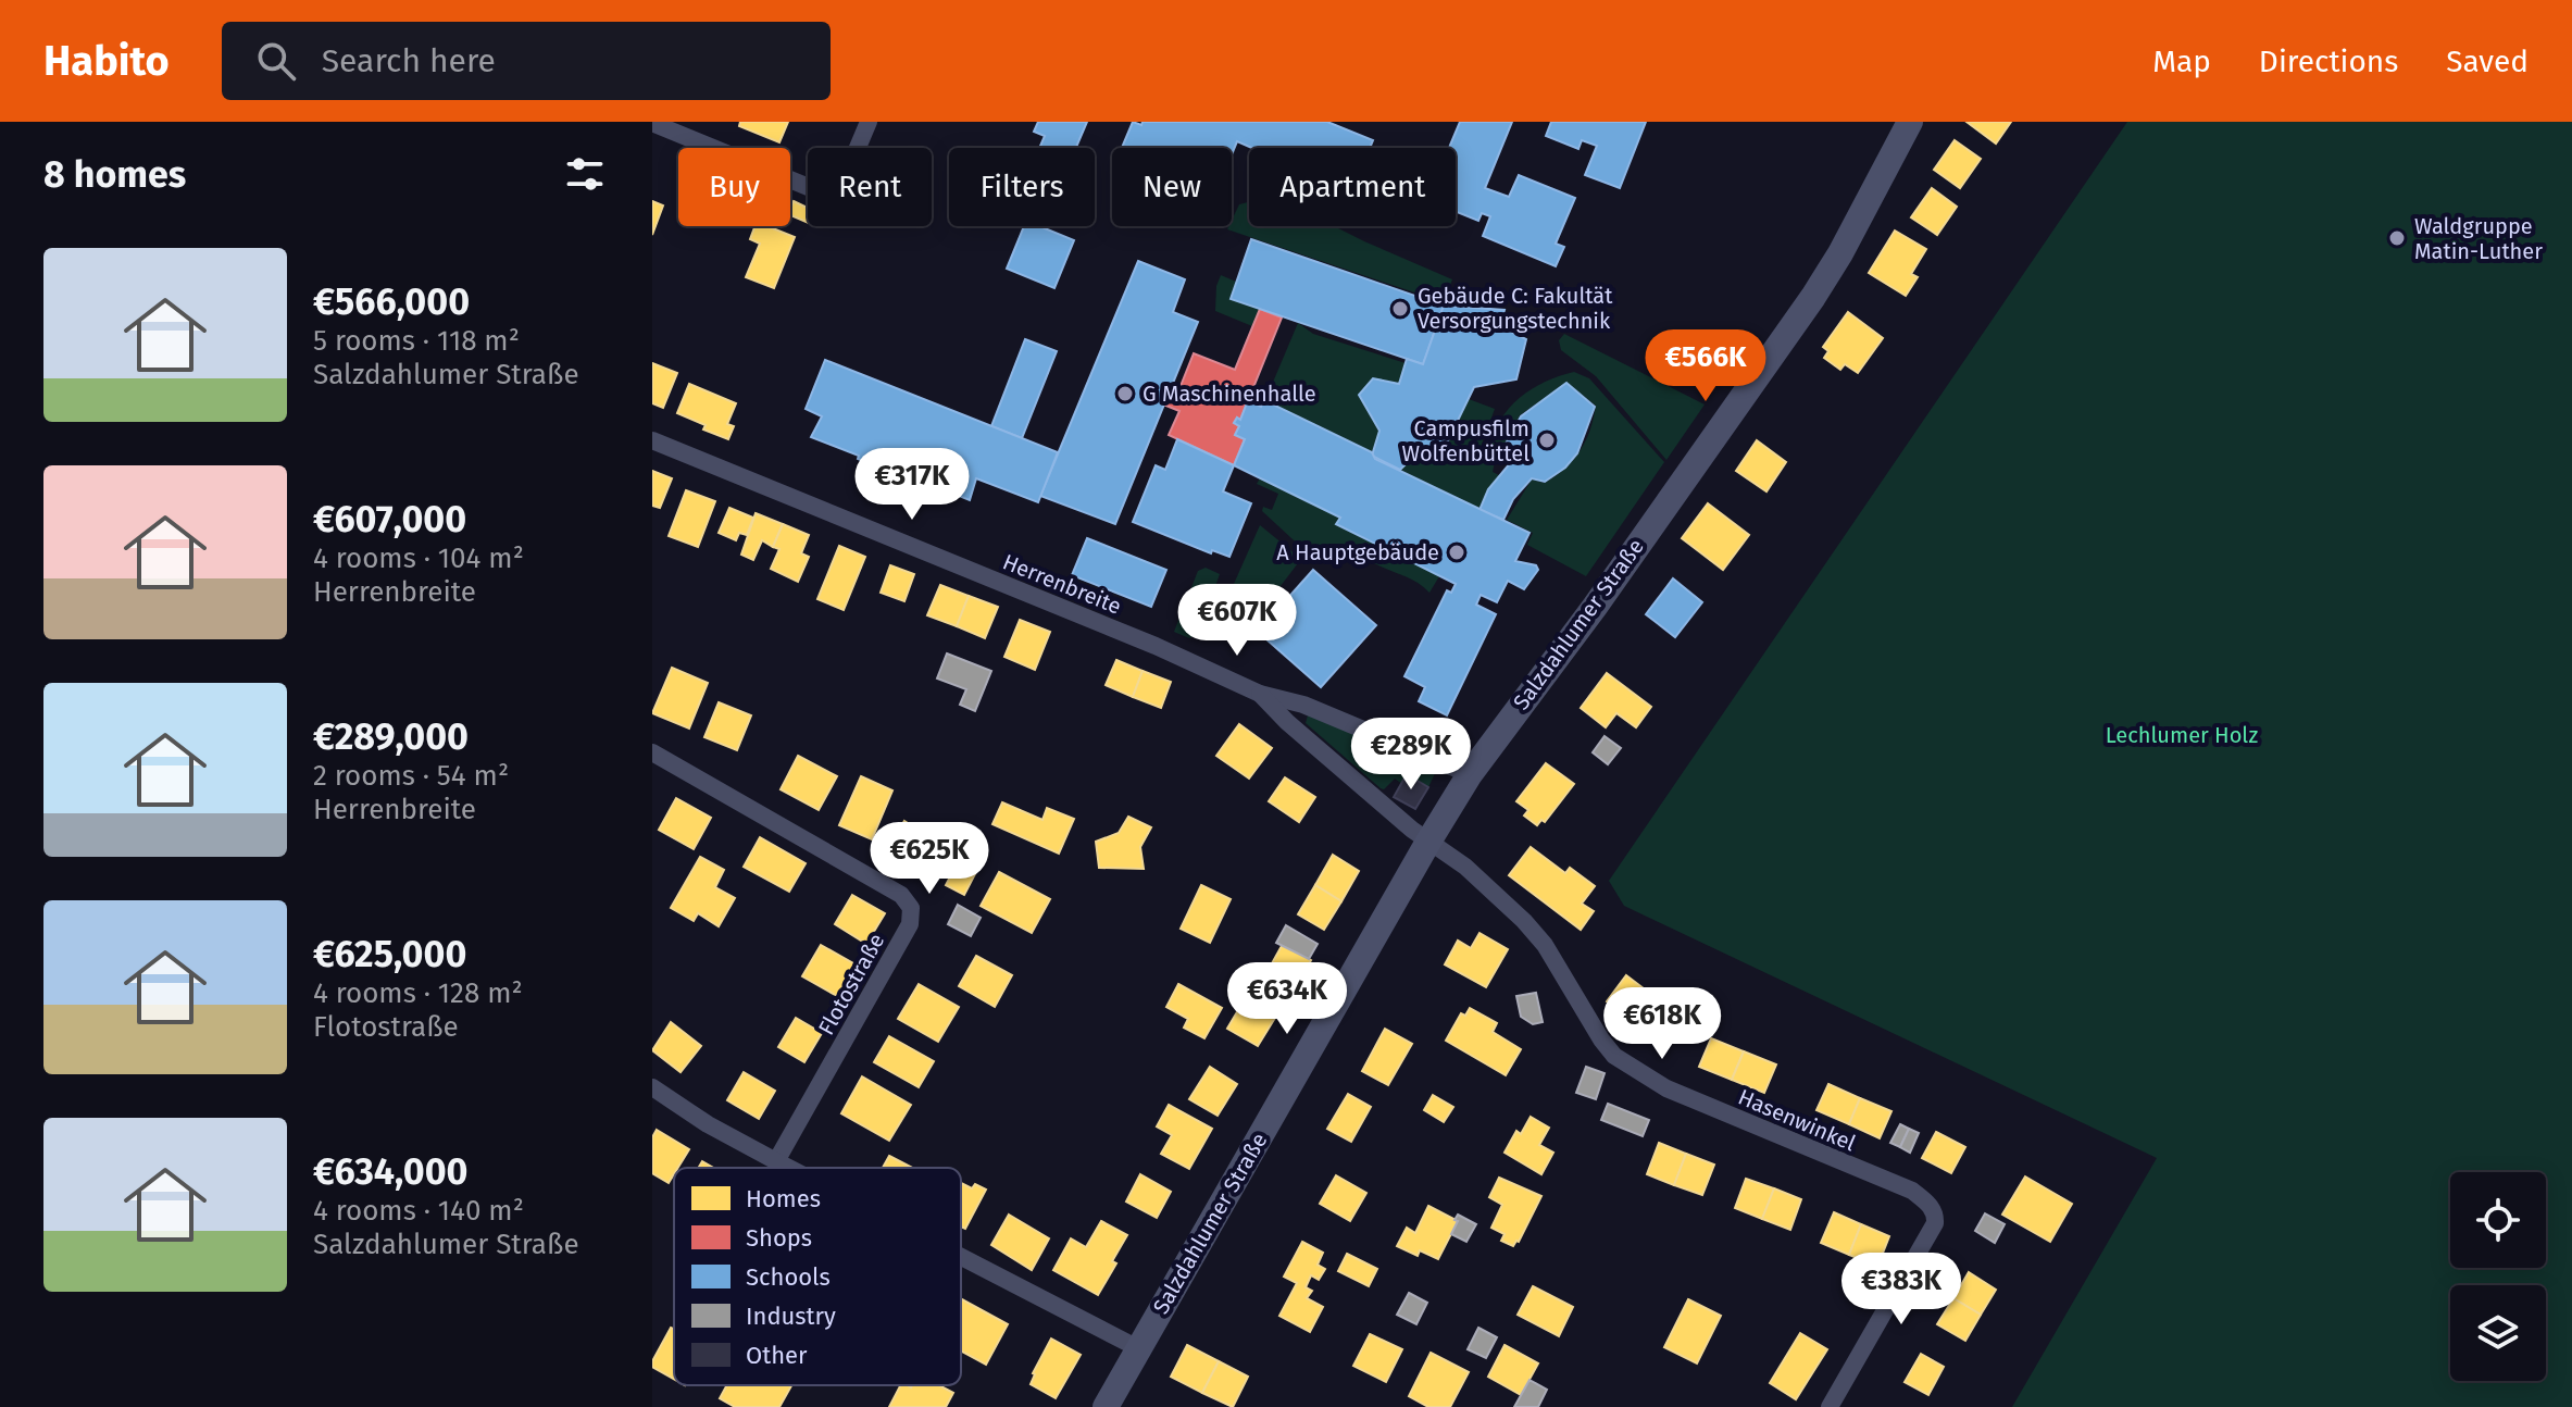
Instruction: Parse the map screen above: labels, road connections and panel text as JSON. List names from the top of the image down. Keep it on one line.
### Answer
{"streets":{"main road":["Salzdahlumer Straße"],"street":["Herrenbreite","Flotostraße","Hasenwinkel"]},"crossings":[["Herrenbreite","Salzdahlumer Straße"],["Herrenbreite","Hasenwinkel"],["Salzdahlumer Straße","Hasenwinkel"]],"parks":["Lechlumer Holz"],"places":["Waldgruppe Matin-Luther","Gebäude C: Fakultät Versorgungstechnik","G Maschinenhalle","Campusfilm Wolfenbüttel","A Hauptgebäude"],"legend":["Homes","Shops","Schools","Industry","Other"],"page":{"header":"Habito","search":"Search here","nav":["Map","Directions","Saved"],"heading":"8 homes","chip":["Buy","Rent","Filters","New","Apartment"],"list":[{"name":"€566,000","note":"5 rooms · 118 m² · Salzdahlumer Straße"},{"name":"€607,000","note":"4 rooms · 104 m² · Herrenbreite"},{"name":"€289,000","note":"2 rooms · 54 m² · Herrenbreite"},{"name":"€625,000","note":"4 rooms · 128 m² · Flotostraße"},{"name":"€634,000","note":"4 rooms · 140 m² · Salzdahlumer Straße"}],"price":["€566K","€317K","€607K","€289K","€625K","€634K","€618K","€383K"]}}
